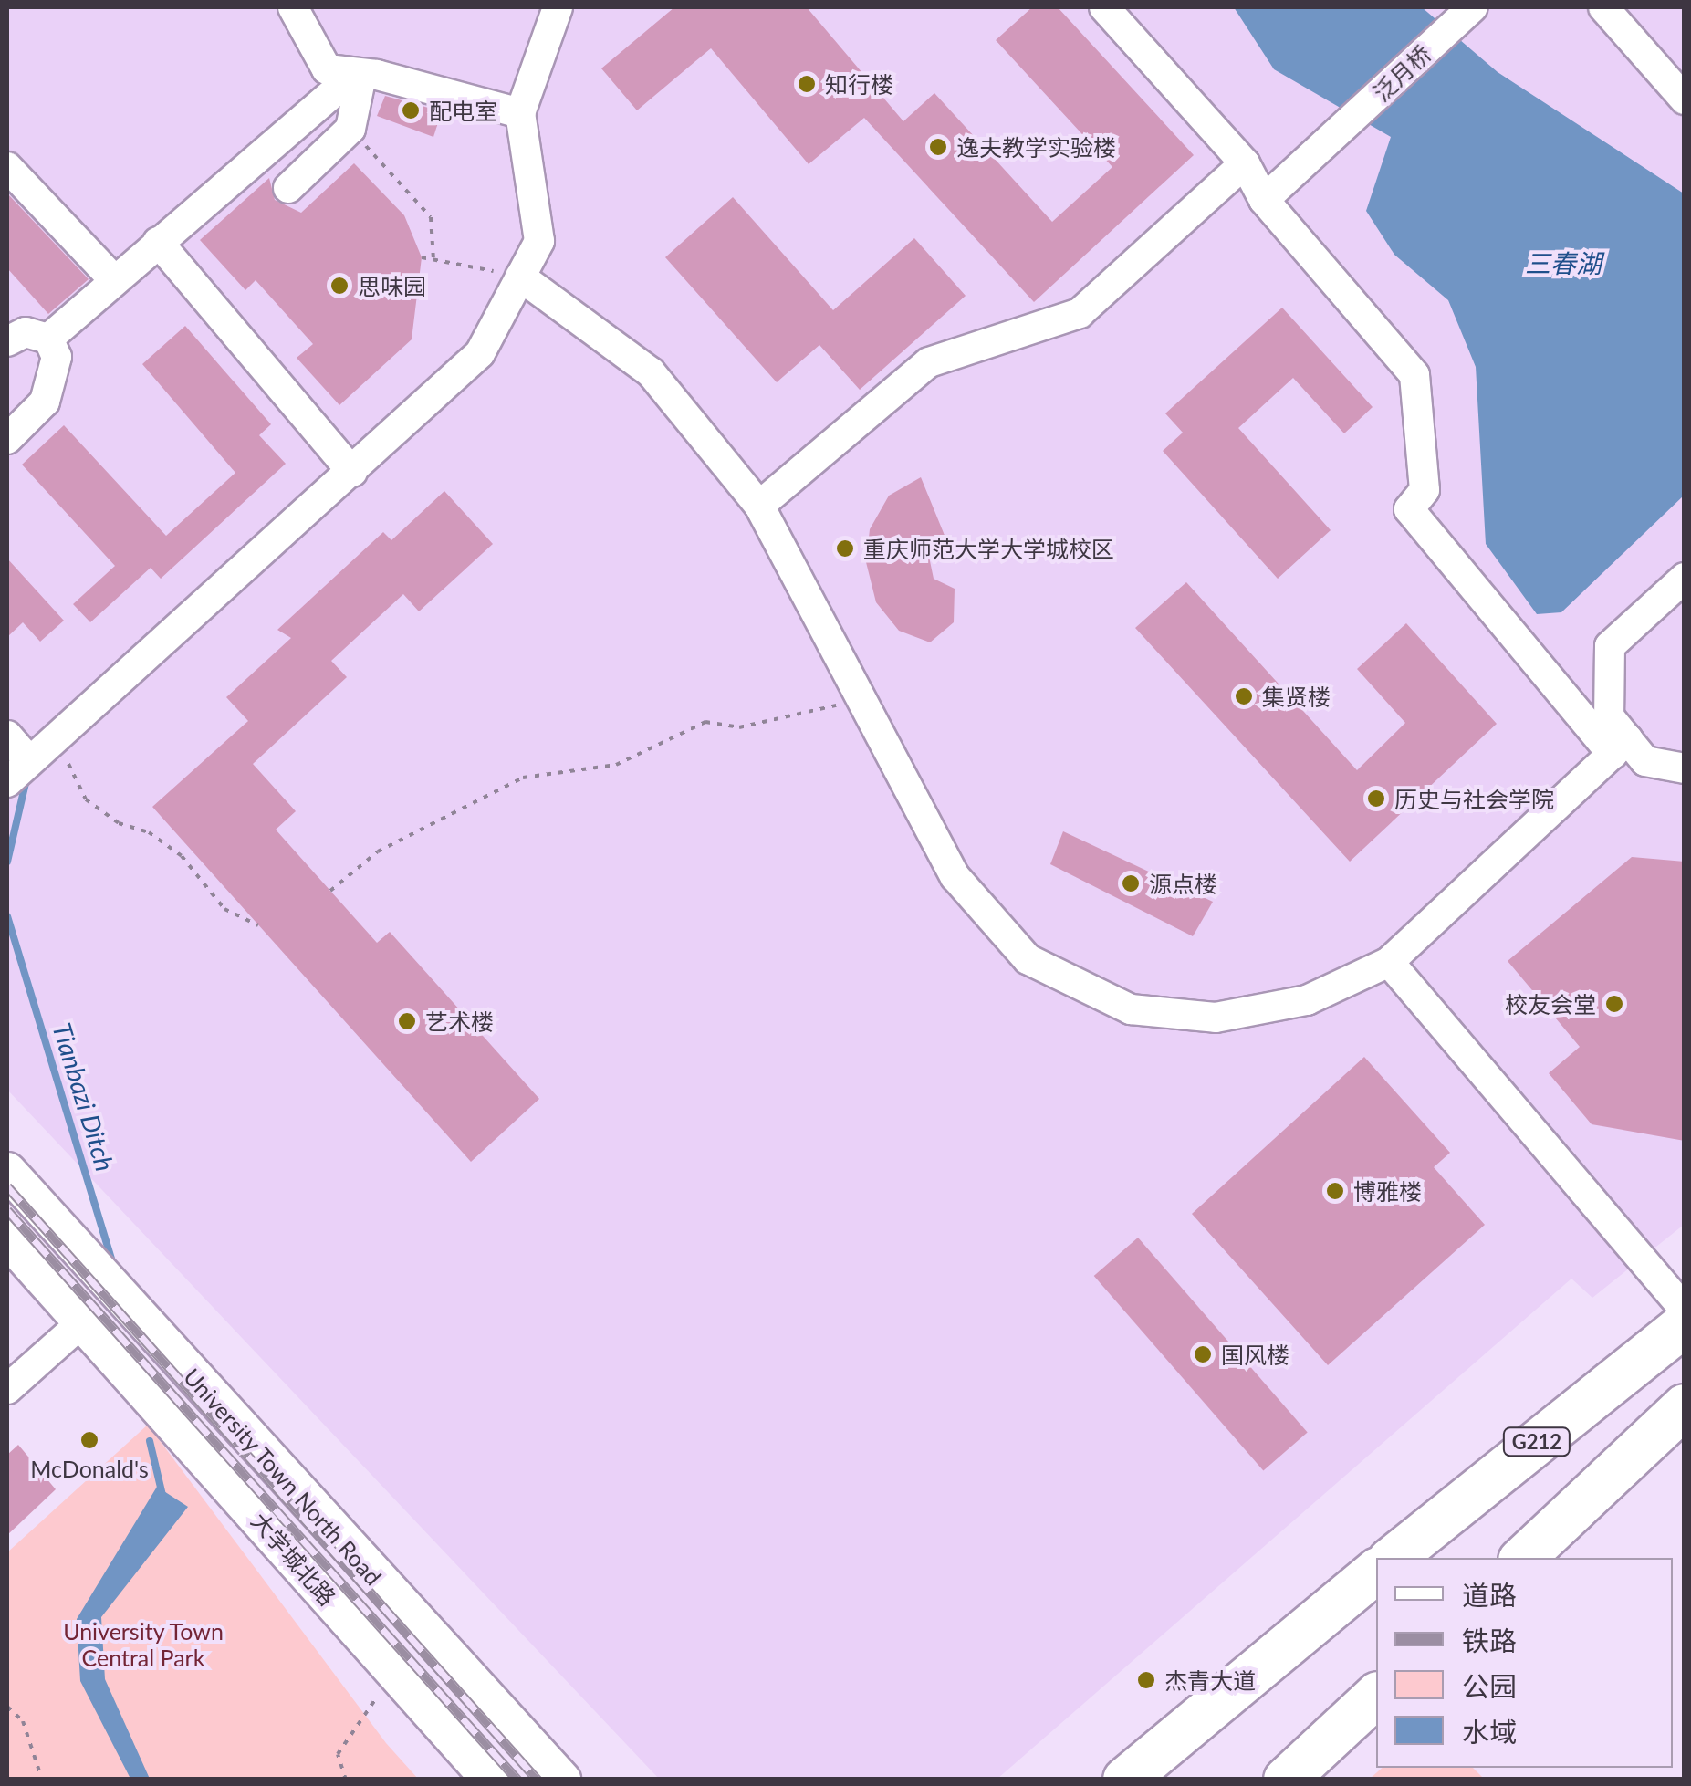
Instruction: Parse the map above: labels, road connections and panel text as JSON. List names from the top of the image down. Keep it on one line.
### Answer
{"streets":{"highway":["G212"],"main road":["University Town North Road","大学城北路"],"street":["泛月桥"]},"water":["三春湖","Tianbazi Ditch"],"parks":["University Town Central Park"],"places":["知行楼","配电室","逸夫教学实验楼","思味园","重庆师范大学大学城校区","集贤楼","历史与社会学院","源点楼","校友会堂","艺术楼","博雅楼","国风楼","McDonald's","杰青大道"],"legend":["道路","铁路","公园","水域"]}
